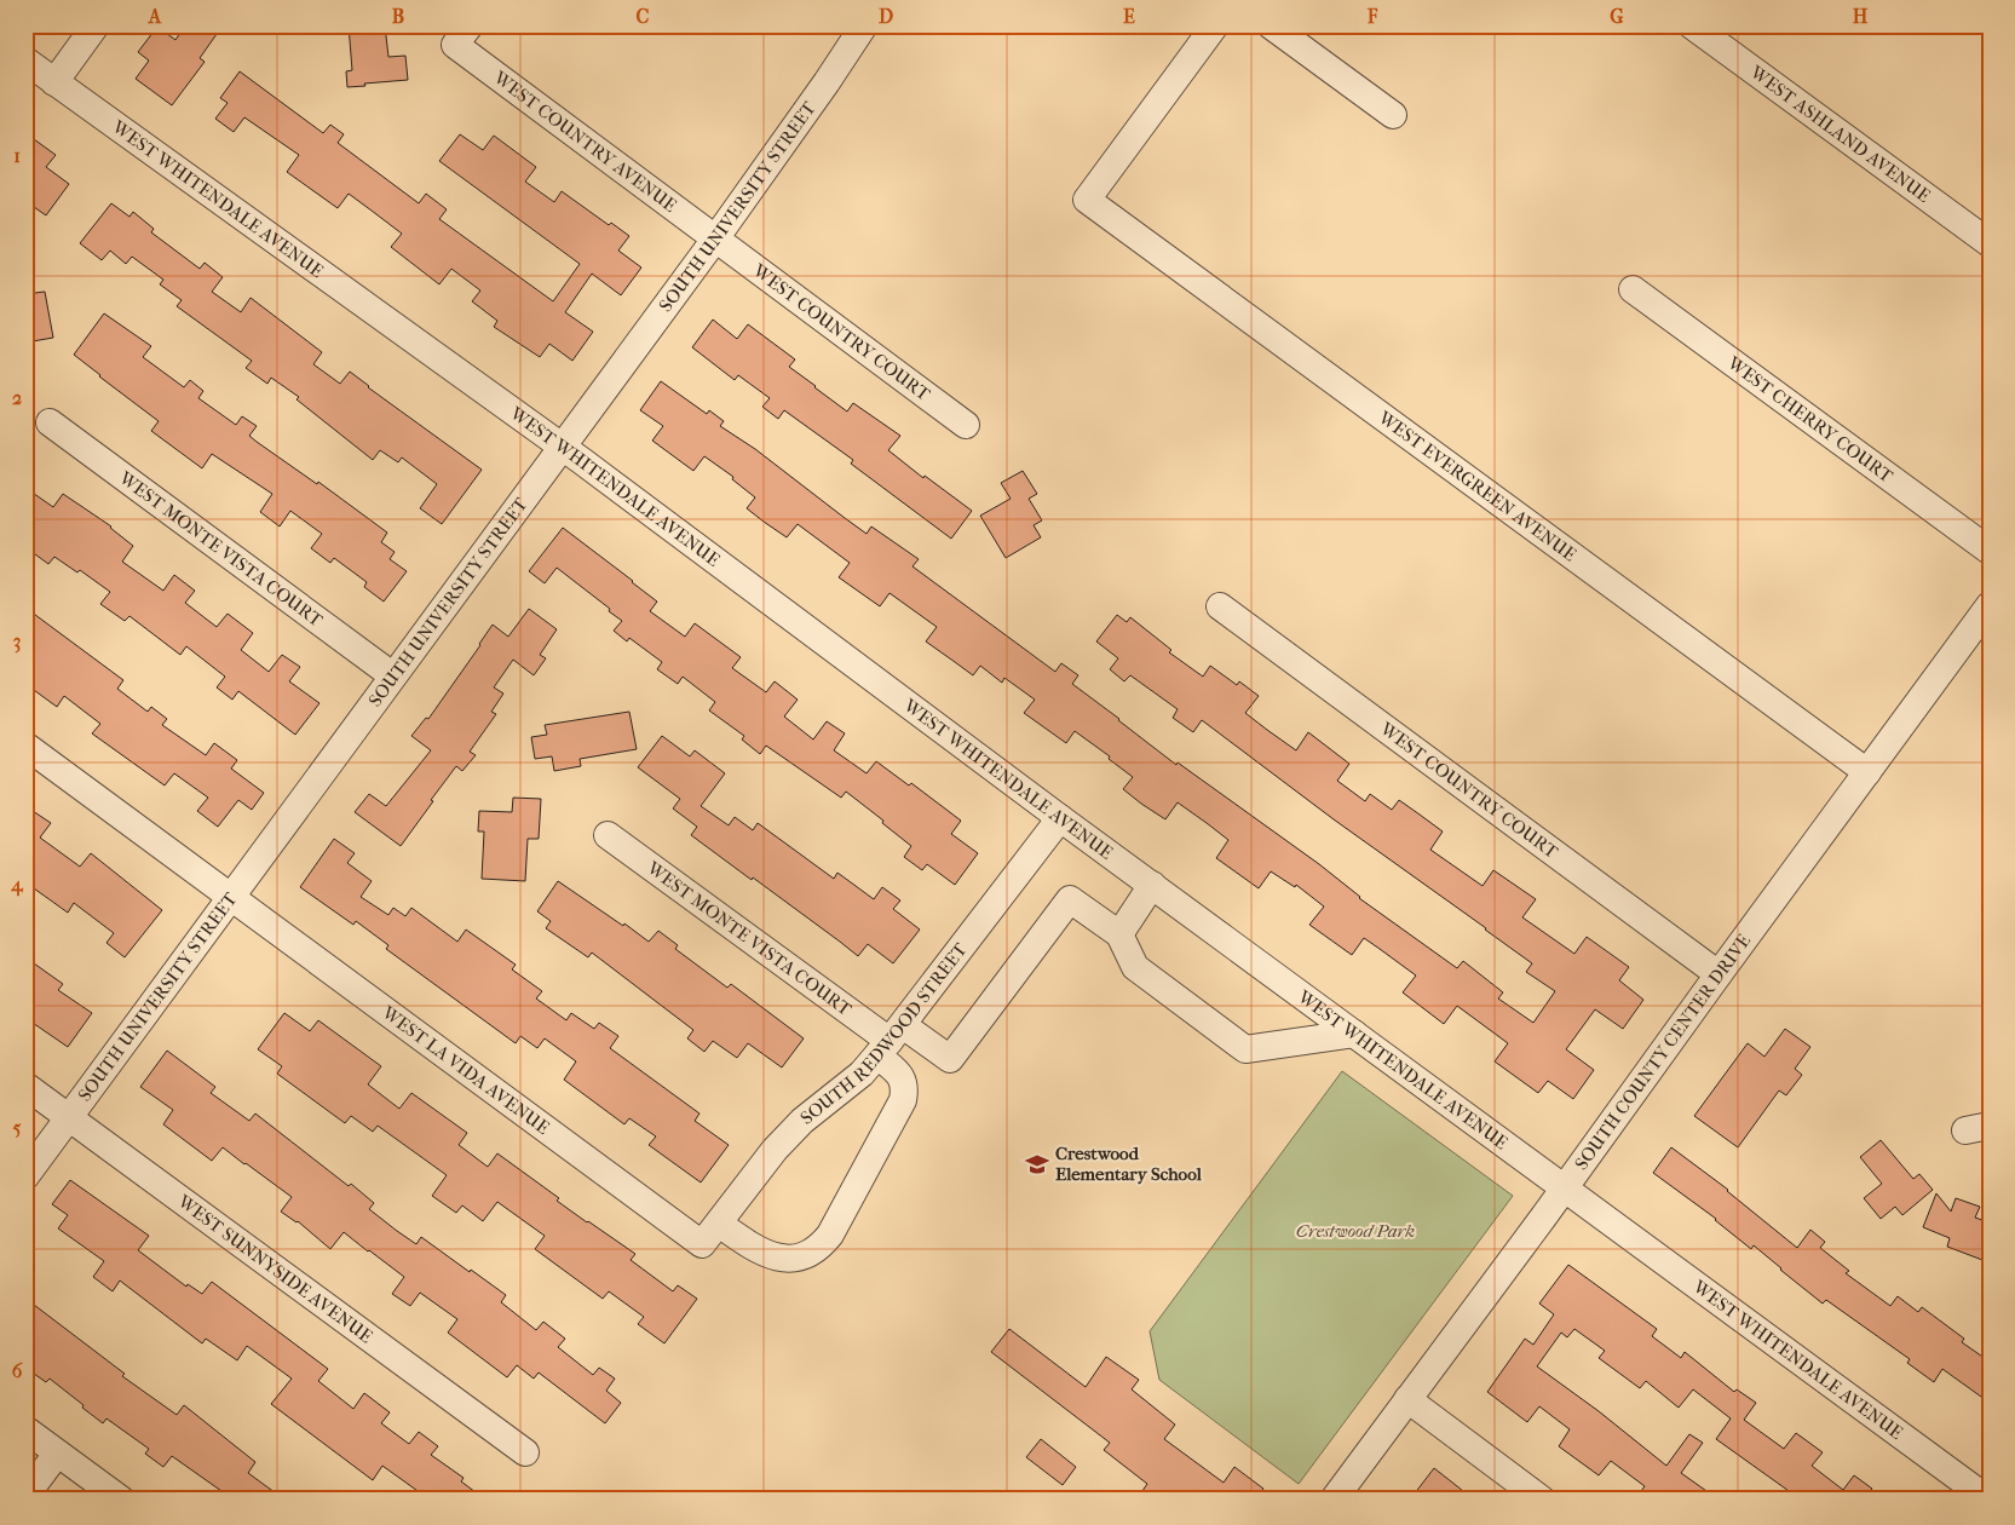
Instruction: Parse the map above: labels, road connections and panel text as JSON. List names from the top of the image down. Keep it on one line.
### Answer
{"streets":{"street":["WEST ASHLAND AVENUE","WEST COUNTRY AVENUE","WEST WHITENDALE AVENUE","SOUTH UNIVERSITY STREET","WEST COUNTRY COURT","WEST CHERRY COURT","WEST EVERGREEN AVENUE","WEST MONTE VISTA COURT","SOUTH REDWOOD STREET","SOUTH COUNTY CENTER DRIVE","WEST LA VIDA AVENUE","WEST SUNNYSIDE AVENUE"]},"crossings":[["WEST COUNTRY AVENUE","SOUTH UNIVERSITY STREET"],["WEST COUNTRY AVENUE","WEST COUNTRY COURT"],["WEST WHITENDALE AVENUE","SOUTH UNIVERSITY STREET"],["WEST WHITENDALE AVENUE","SOUTH REDWOOD STREET"],["WEST WHITENDALE AVENUE","SOUTH COUNTY CENTER DRIVE"],["SOUTH UNIVERSITY STREET","WEST COUNTRY COURT"],["SOUTH UNIVERSITY STREET","WEST MONTE VISTA COURT"],["SOUTH UNIVERSITY STREET","WEST LA VIDA AVENUE"],["SOUTH UNIVERSITY STREET","WEST SUNNYSIDE AVENUE"],["WEST COUNTRY COURT","SOUTH COUNTY CENTER DRIVE"],["WEST EVERGREEN AVENUE","SOUTH COUNTY CENTER DRIVE"],["WEST MONTE VISTA COURT","SOUTH REDWOOD STREET"],["SOUTH REDWOOD STREET","WEST LA VIDA AVENUE"]],"parks":["Crestwood Park"],"places":{"school or university":["Crestwood Elementary School"]},"grid":{"columns":["A","B","C","D","E","F","G","H"],"rows":["1","2","3","4","5","6"]}}
